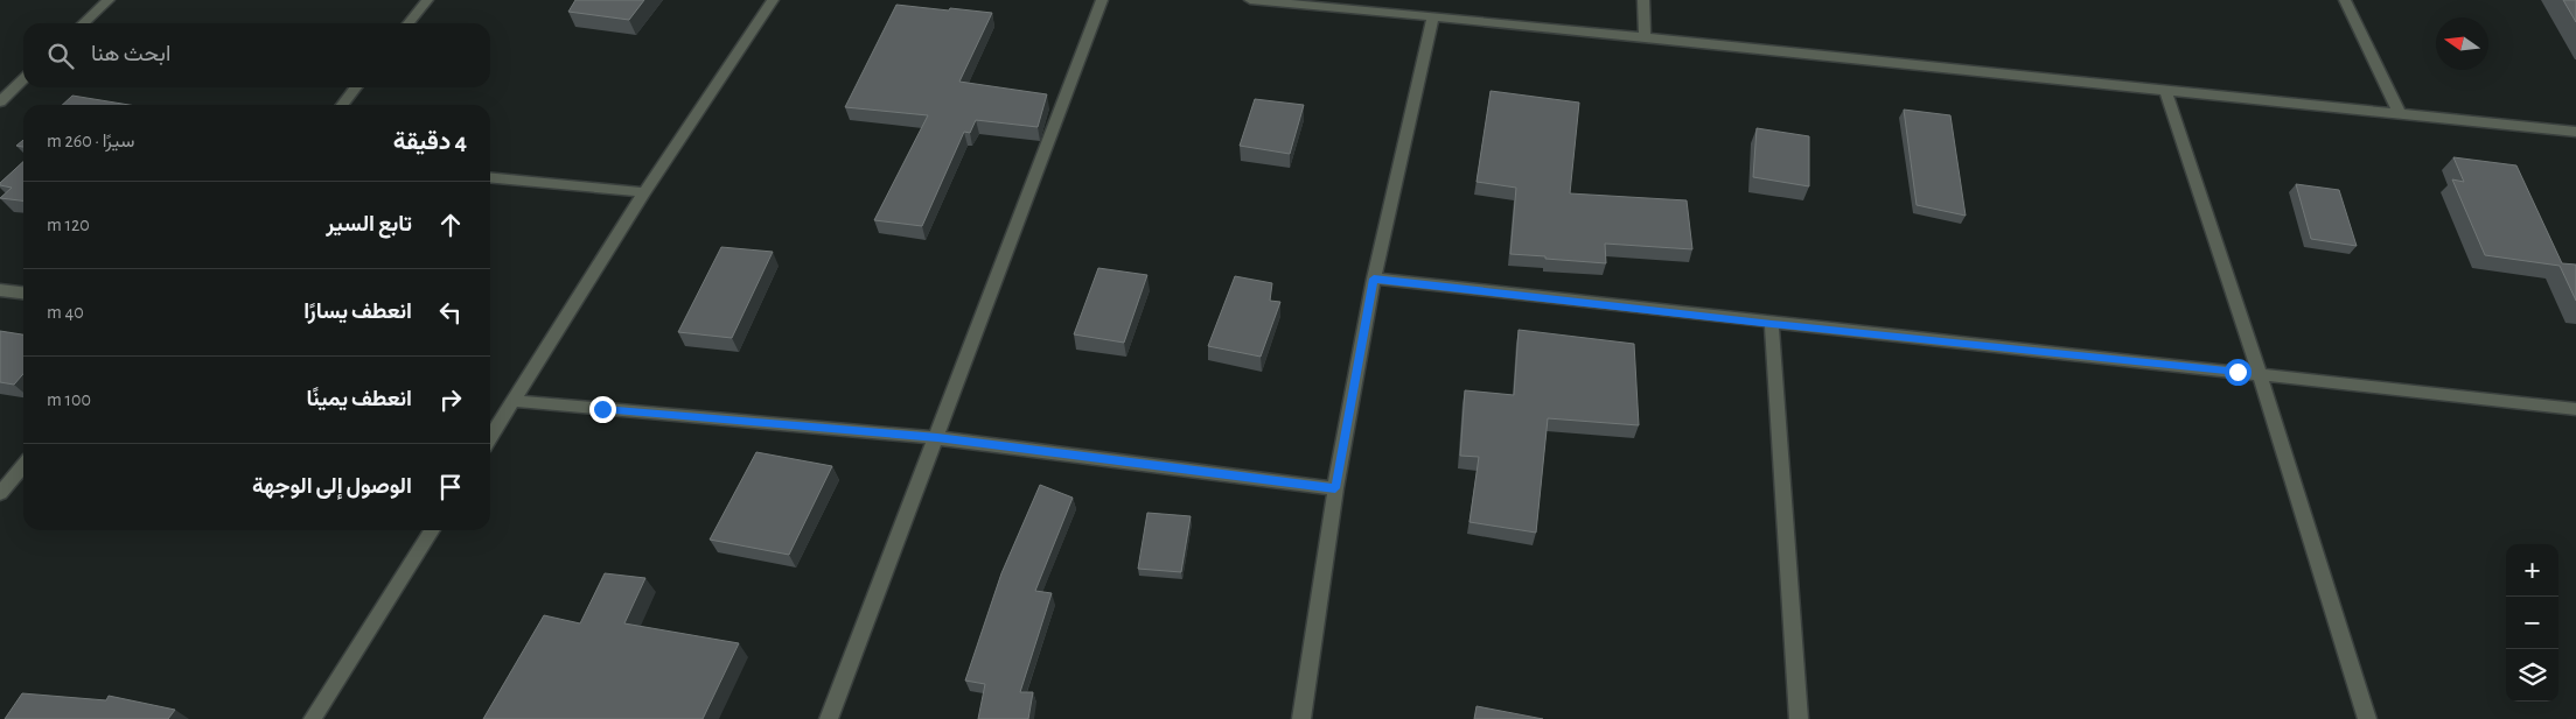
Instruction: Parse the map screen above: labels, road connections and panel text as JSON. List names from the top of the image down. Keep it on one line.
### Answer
{"north":"left","page":{"search":"ابحث هنا","heading":["4 دقيقة","سيرًا · 260 m"],"list":[["تابع السير","120 m"],["انعطف يسارًا","40 m"],["انعطف يمينًا","100 m"],"الوصول إلى الوجهة"],"map_buttons":["+","−"]}}
